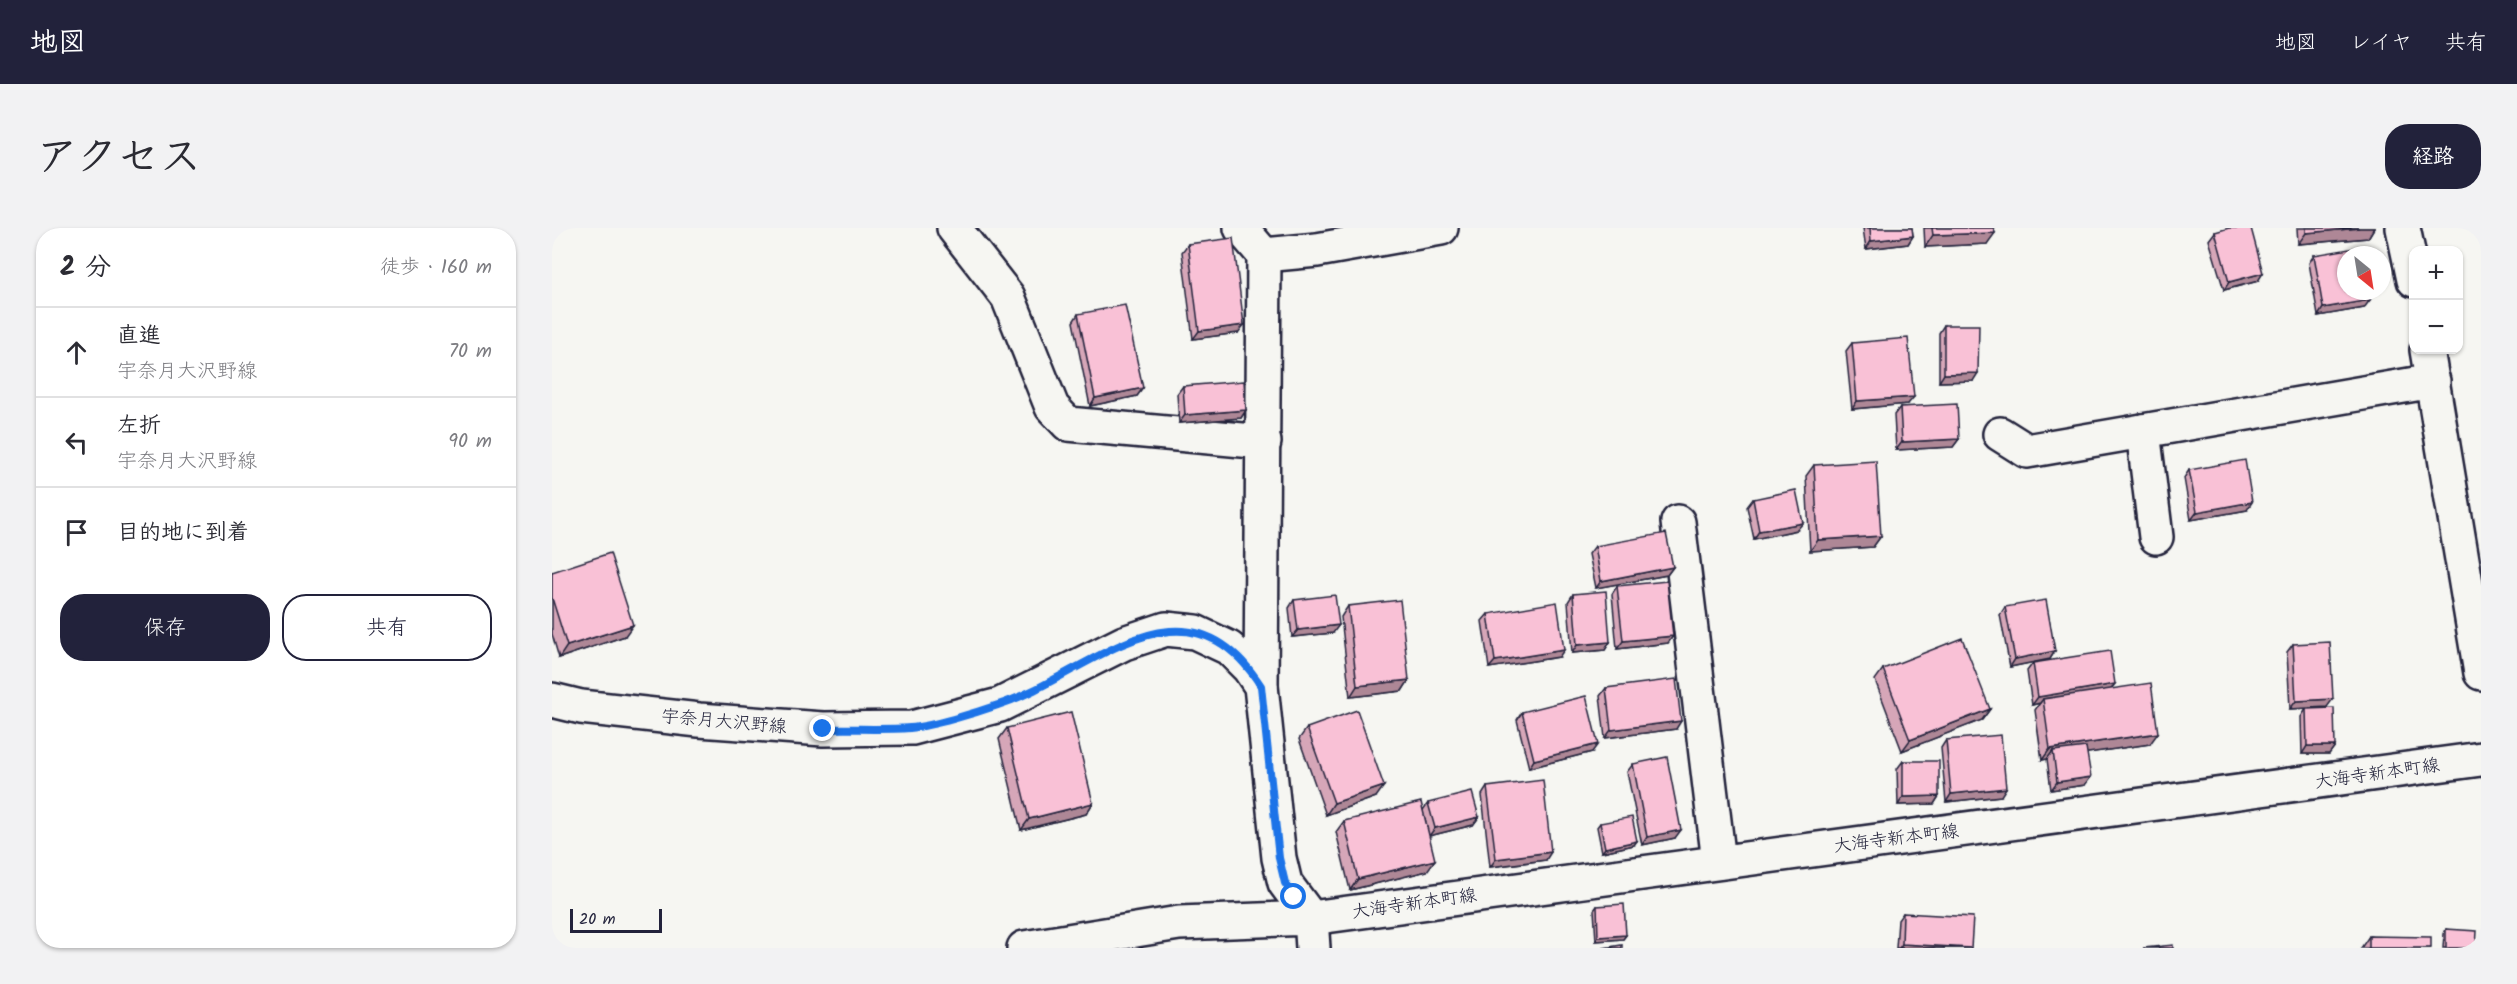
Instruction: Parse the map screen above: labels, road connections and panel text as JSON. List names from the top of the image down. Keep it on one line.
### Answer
{"streets":{"street":["宇奈月大沢野線","大海寺新本町線"]},"scale_bar":"20 m","north":"bottom right","page":{"header":"地図","nav":["地図","レイヤ","共有"],"title":"アクセス","buttons":["経路",["保存","共有"]],"heading":["2 分","徒歩 · 160 m"],"map_buttons":["+","−"],"list":[["直進","宇奈月大沢野線","70 m"],["左折","宇奈月大沢野線","90 m"],"目的地に到着"],"scale":"20 m"}}
